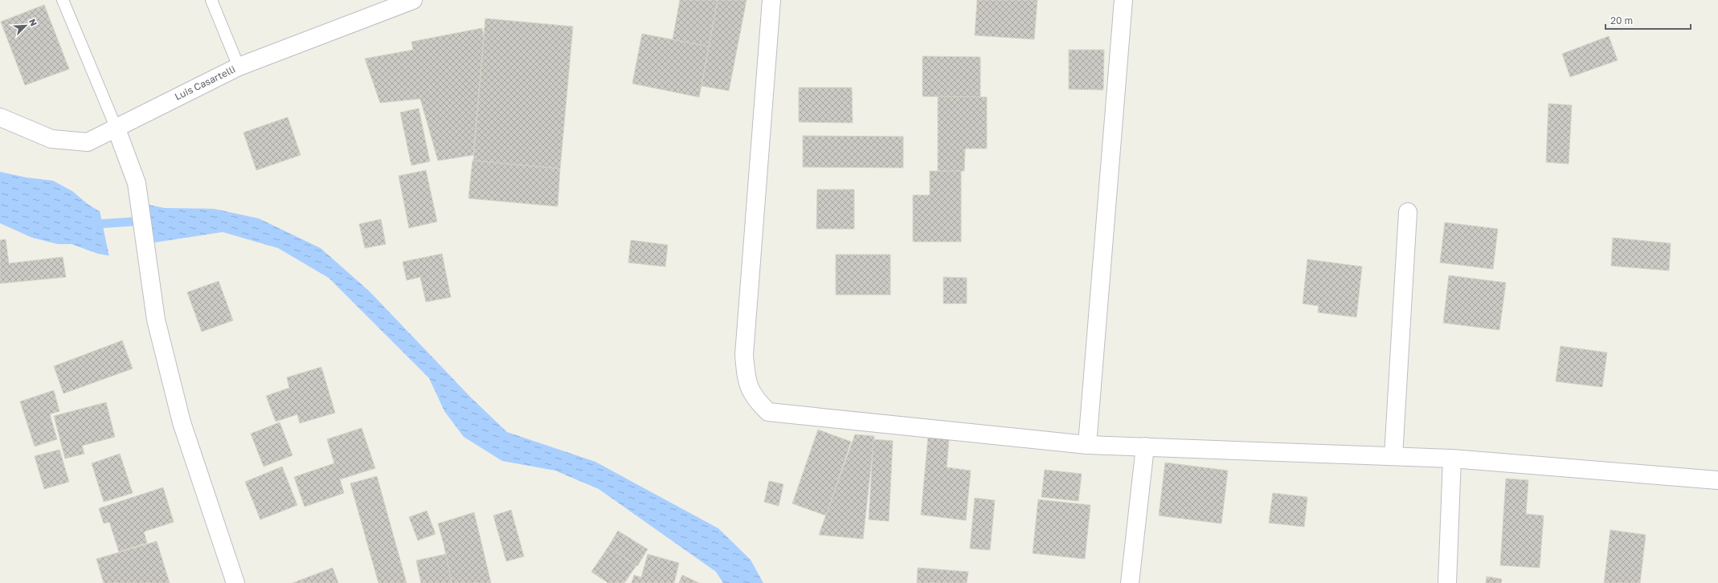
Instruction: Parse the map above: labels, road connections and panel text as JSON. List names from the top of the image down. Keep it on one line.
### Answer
{"streets":{"street":["Luis Casartelli"]},"scale_bar":"20 m","north":"top right"}
